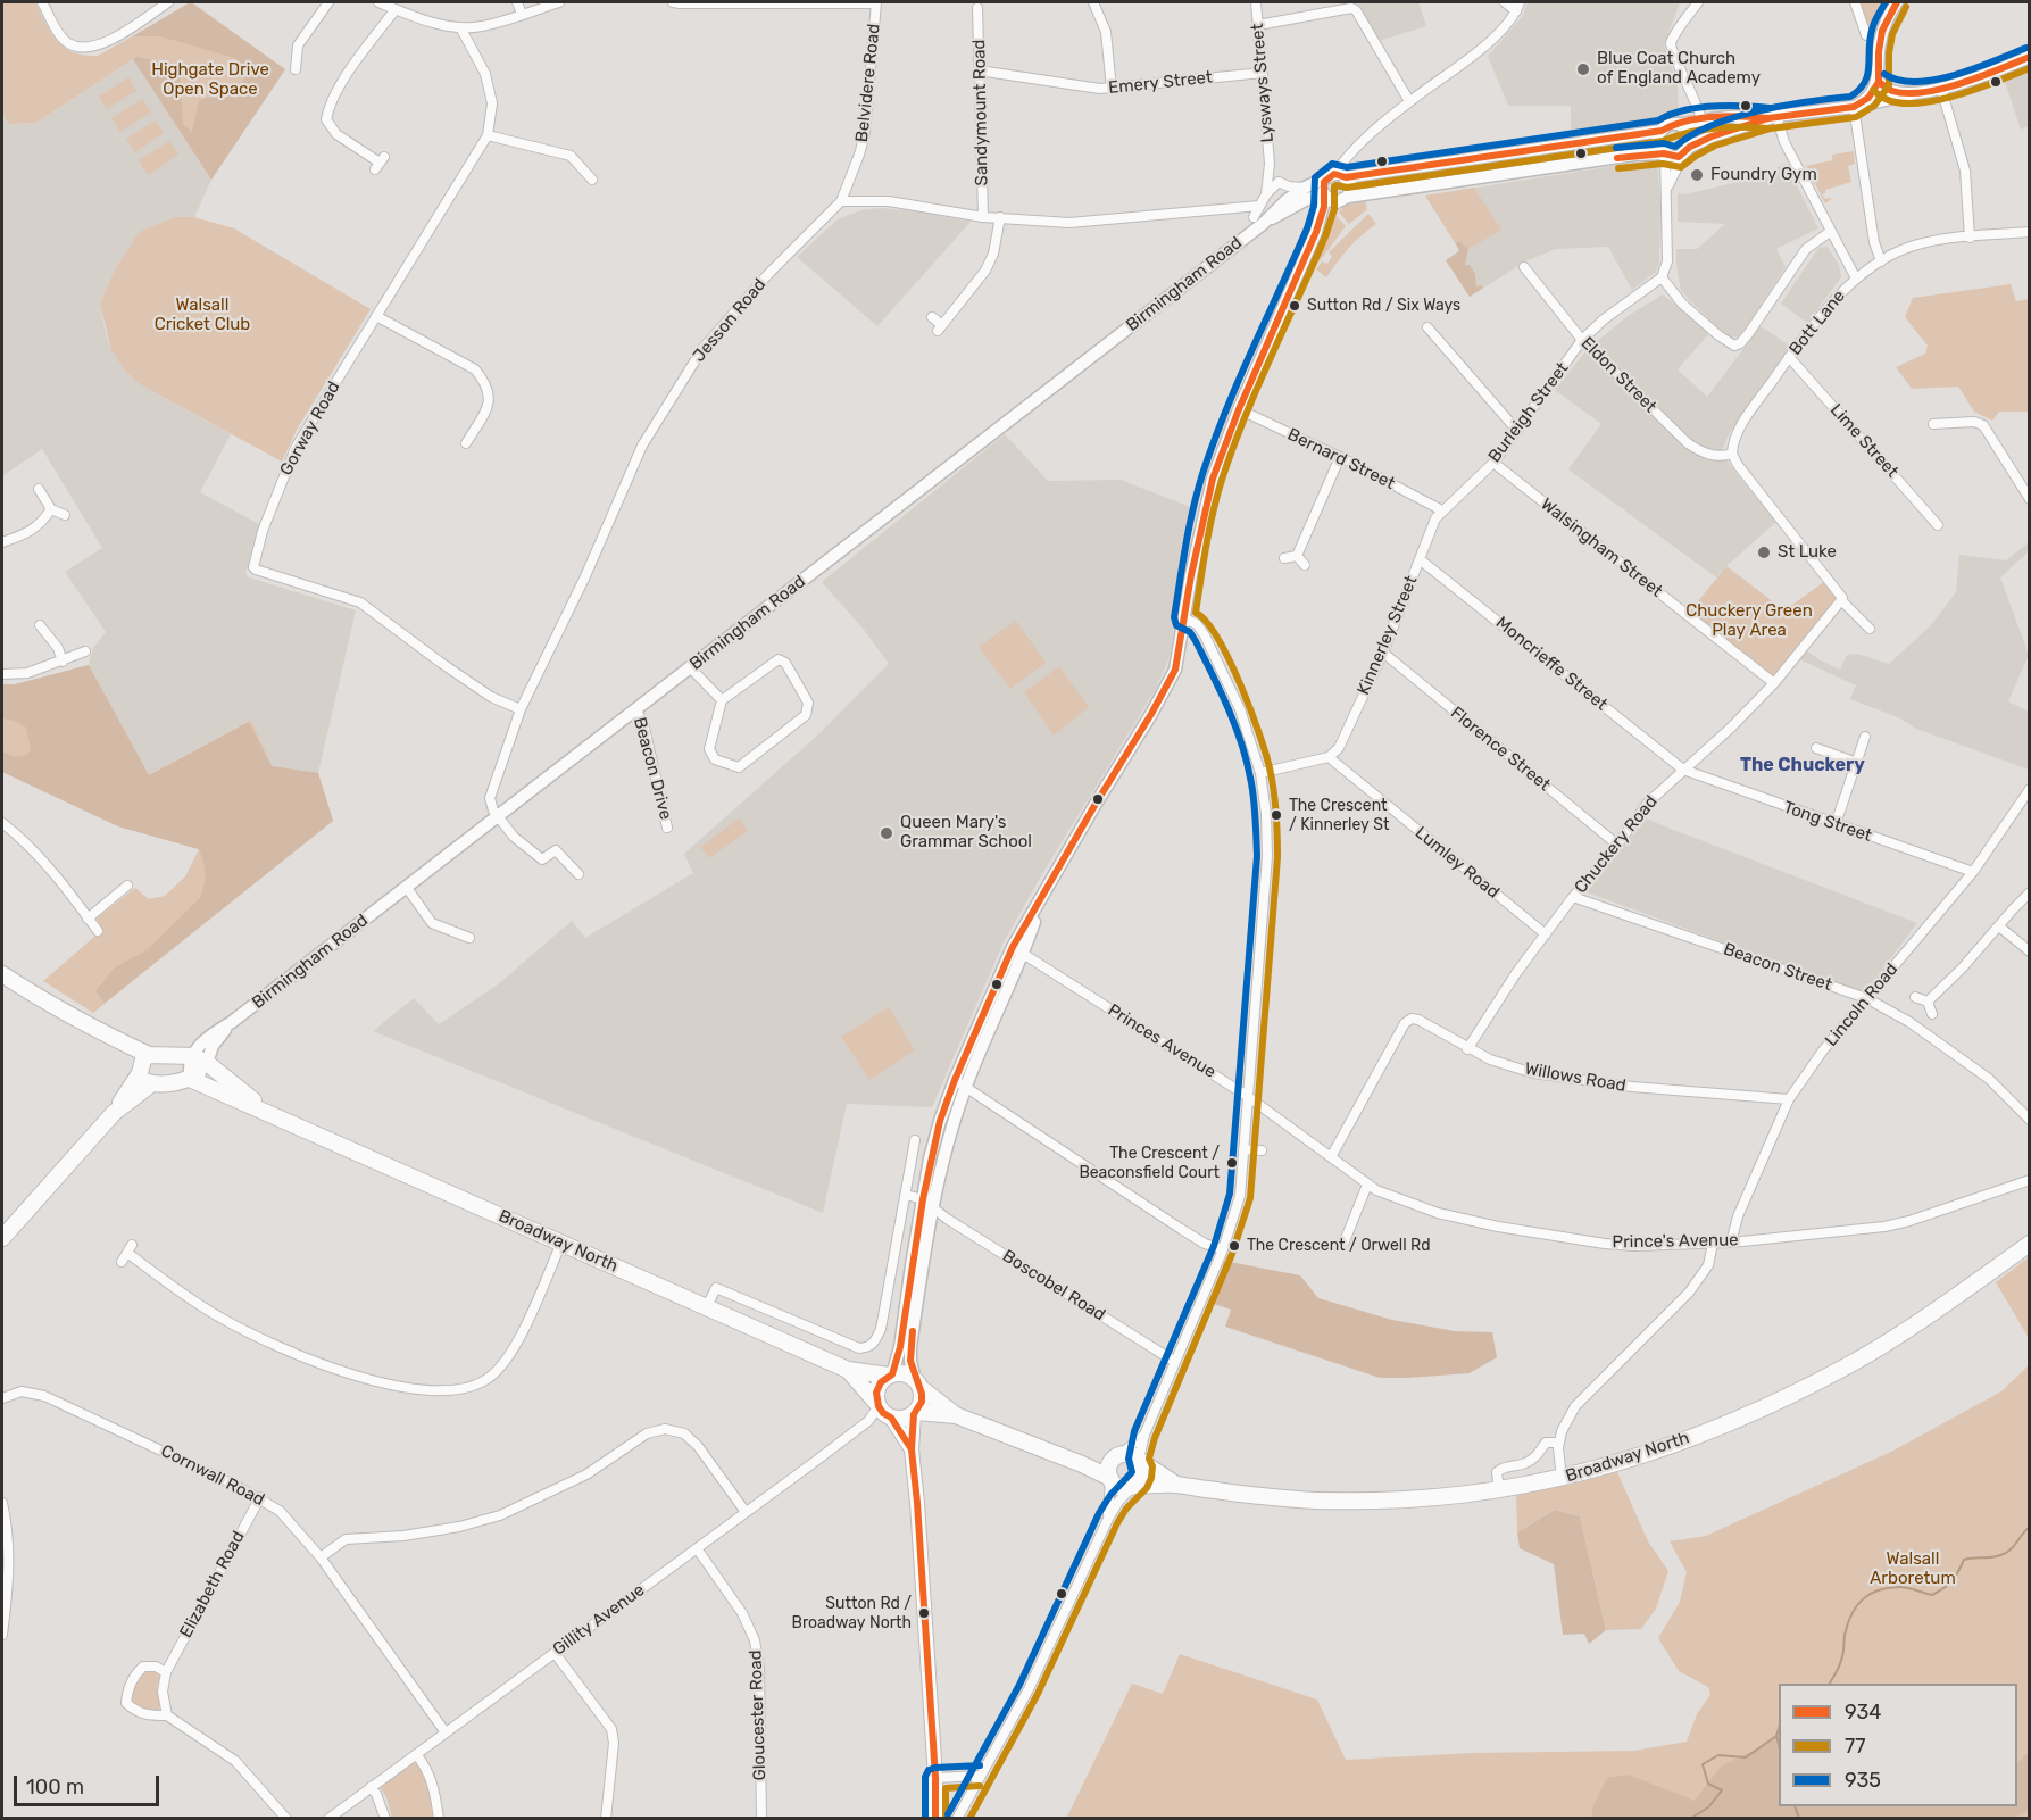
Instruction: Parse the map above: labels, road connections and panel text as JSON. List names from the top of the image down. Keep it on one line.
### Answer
{"streets":{"highway":["Broadway North"],"street":["Belvidere Road","Emery Street","Lysways Street","Sandymount Road","Birmingham Road","Jesson Road","Bott Lane","Eldon Street","Burleigh Street","Gorway Road","Lime Street","Bernard Street","Walsingham Street","Kinnerley Street","Moncrieffe Street","Florence Street","Beacon Drive","Tong Street","Chuckery Road","Lumley Road","Beacon Street","Lincoln Road","Princes Avenue","Willows Road","Prince's Avenue","Boscobel Road","Cornwall Road","Elizabeth Road","Gillity Avenue","Gloucester Road"]},"crossings":[["Belvidere Road","Jesson Road"],["Emery Street","Lysways Street"],["Emery Street","Sandymount Road"],["Lysways Street","Birmingham Road"],["Birmingham Road","Jesson Road"],["Birmingham Road","Beacon Drive"],["Birmingham Road","Broadway North"],["Jesson Road","Gorway Road"],["Bott Lane","Eldon Street"],["Bott Lane","Lime Street"],["Eldon Street","Burleigh Street"],["Burleigh Street","Bernard Street"],["Burleigh Street","Walsingham Street"],["Burleigh Street","Kinnerley Street"],["Bernard Street","Kinnerley Street"],["Walsingham Street","Chuckery Road"],["Kinnerley Street","Moncrieffe Street"],["Kinnerley Street","Florence Street"],["Kinnerley Street","Lumley Road"],["Moncrieffe Street","Tong Street"],["Moncrieffe Street","Chuckery Road"],["Florence Street","Chuckery Road"],["Tong Street","Chuckery Road"],["Tong Street","Lincoln Road"],["Chuckery Road","Lumley Road"],["Chuckery Road","Beacon Street"],["Chuckery Road","Willows Road"],["Beacon Street","Lincoln Road"],["Lincoln Road","Willows Road"],["Lincoln Road","Prince's Avenue"],["Princes Avenue","Willows Road"],["Princes Avenue","Prince's Avenue"],["Willows Road","Prince's Avenue"],["Broadway North","Gillity Avenue"],["Cornwall Road","Elizabeth Road"],["Cornwall Road","Gillity Avenue"],["Gillity Avenue","Gloucester Road"]],"districts":["The Chuckery"],"parks":["Highgate Drive Open Space","Walsall Cricket Club","Chuckery Green Play Area","Walsall Arboretum"],"places":["Blue Coat Church of England Academy","Foundry Gym","Sutton Rd / Six Ways","St Luke","The Crescent / Kinnerley St","Queen Mary's Grammar School","The Crescent / Beaconsfield Court","The Crescent / Orwell Rd","Sutton Rd / Broadway North"],"lines":["transit line 934","transit line 935","transit line 77"],"legend":["934","77","935"],"scale_bar":"100 m"}
